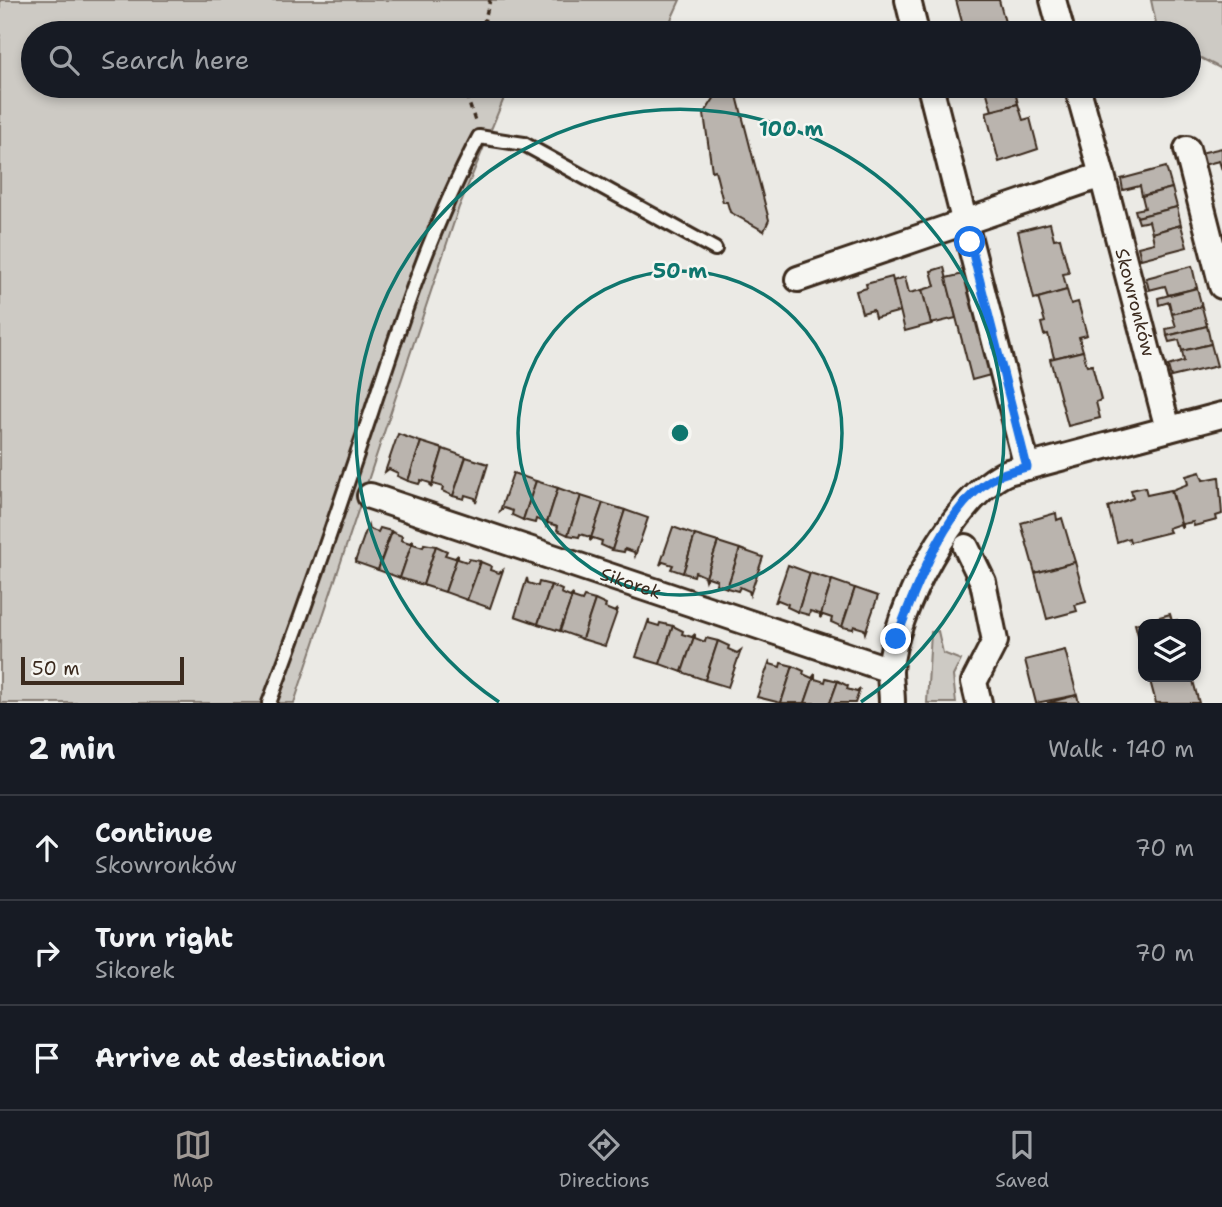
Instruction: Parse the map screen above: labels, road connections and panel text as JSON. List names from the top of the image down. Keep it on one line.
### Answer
{"streets":{"street":["Skowronków","Sikorek"]},"scale_bar":"50 m","page":{"search":"Search here","scale":"50 m","heading":["2 min","Walk · 140 m"],"list":[["Continue","Skowronków","70 m"],["Turn right","Sikorek","70 m"],"Arrive at destination"],"nav":["Map","Directions","Saved"]},"rings":["100 m","50 m"]}
